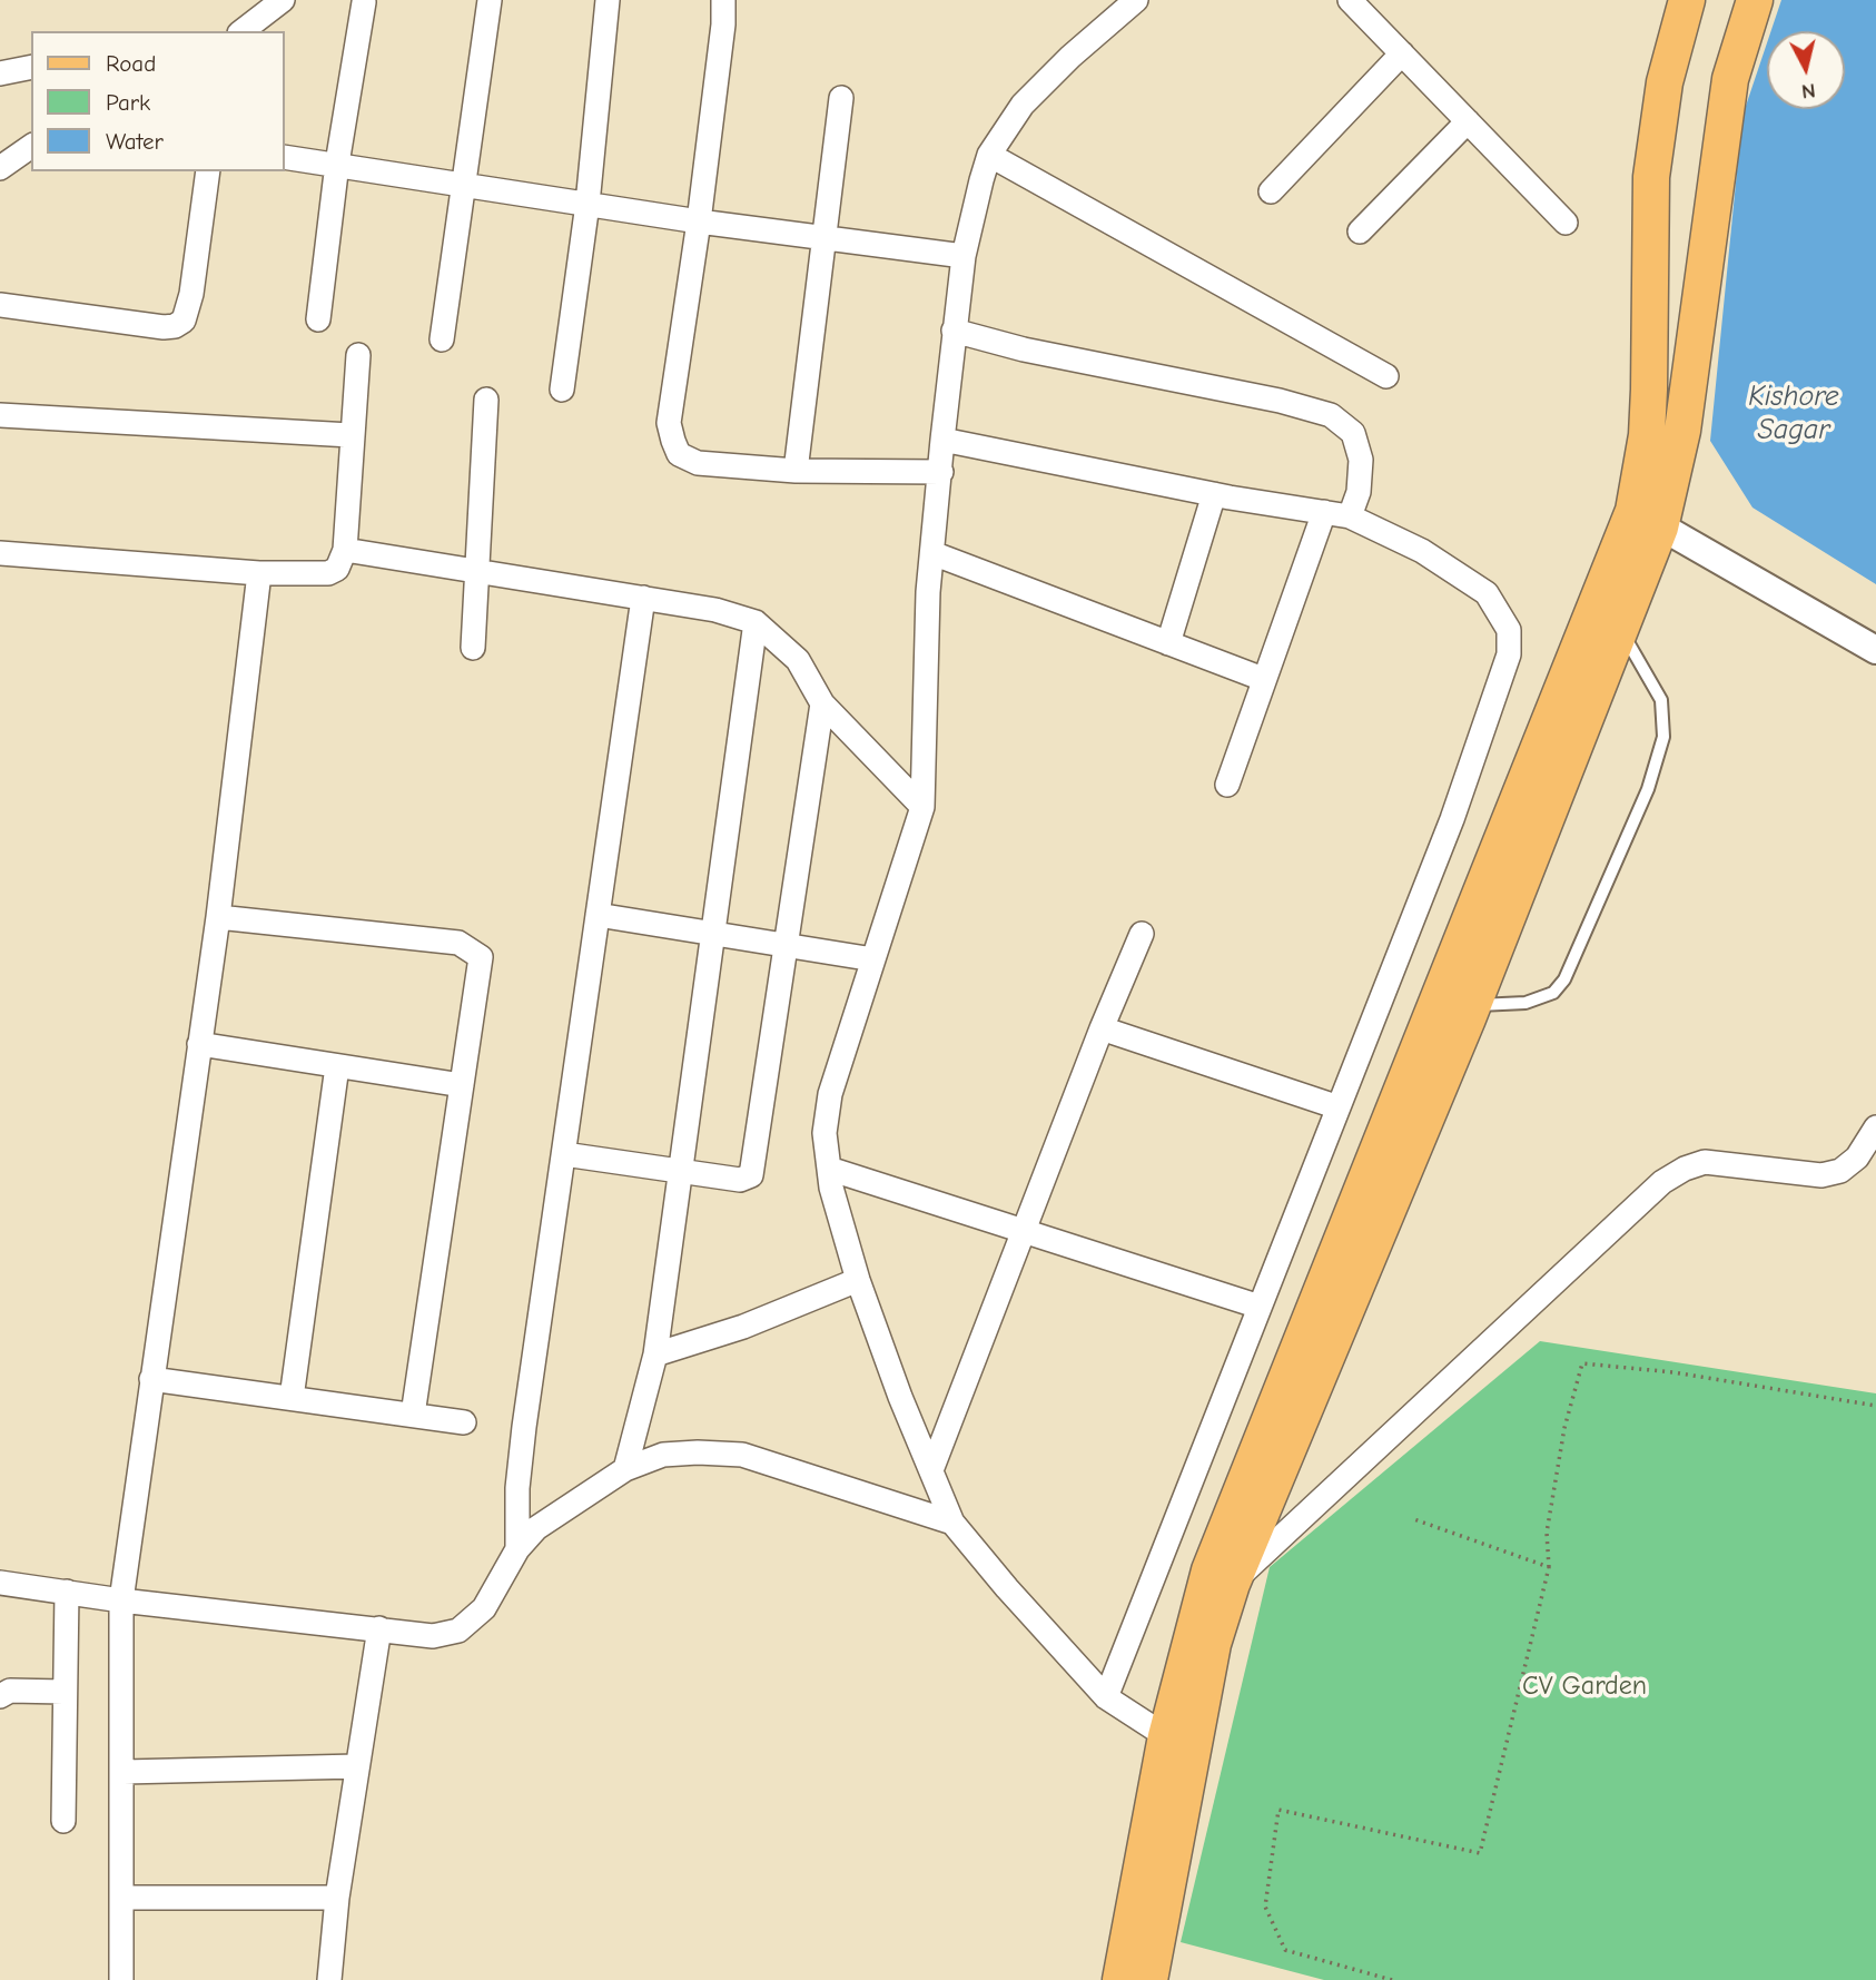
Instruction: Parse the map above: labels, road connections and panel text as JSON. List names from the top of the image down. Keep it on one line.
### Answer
{"water":["Kishore Sagar"],"parks":["CV Garden"],"legend":["Road","Park","Water"],"north":"bottom"}
